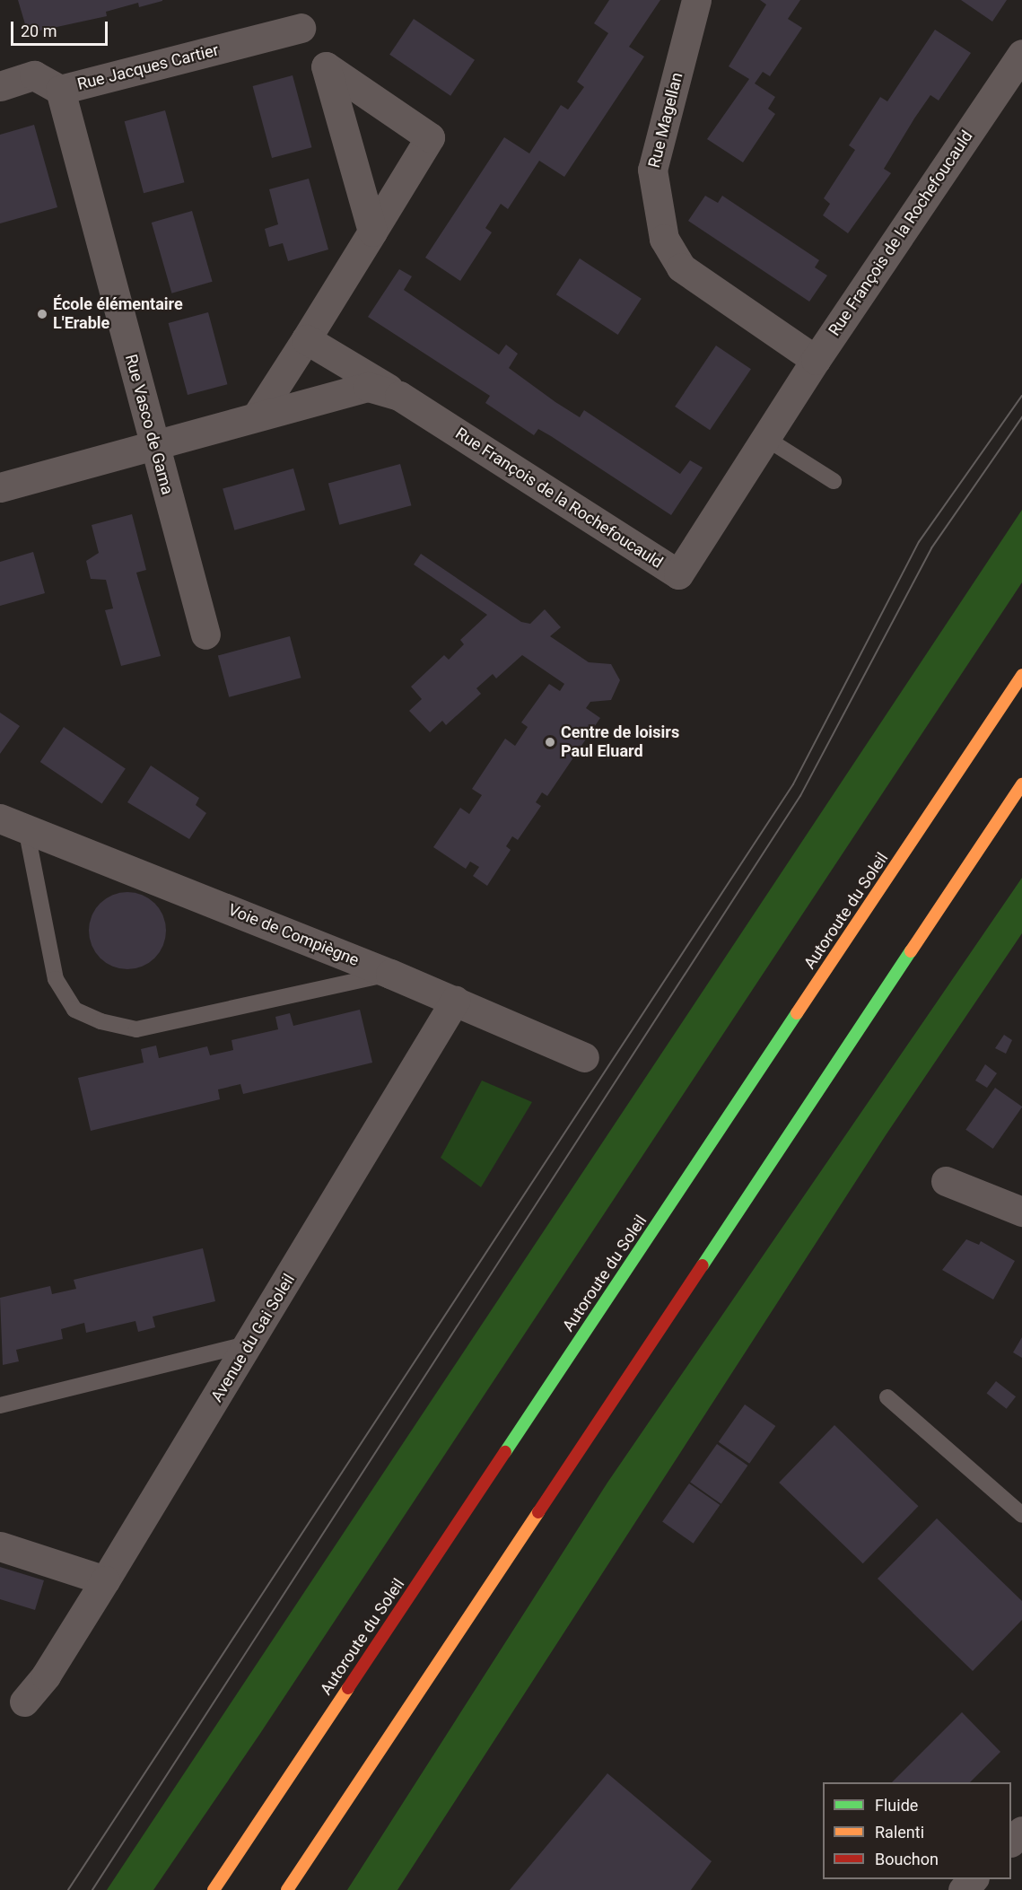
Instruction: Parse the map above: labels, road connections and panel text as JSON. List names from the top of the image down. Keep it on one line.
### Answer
{"streets":{"highway":["Autoroute du Soleil"],"street":["Rue Jacques Cartier","Rue Magellan","Rue François de la Rochefoucauld","Rue Vasco de Gama","Voie de Compiègne","Avenue du Gai Soleil"]},"crossings":[["Rue Jacques Cartier","Rue Vasco de Gama"],["Rue Magellan","Rue François de la Rochefoucauld"],["Rue François de la Rochefoucauld","Rue Vasco de Gama"],["Voie de Compiègne","Avenue du Gai Soleil"]],"places":["École élémentaire L'Erable","Centre de loisirs Paul Eluard"],"legend":["Fluide","Ralenti","Bouchon"],"scale_bar":"20 m"}
